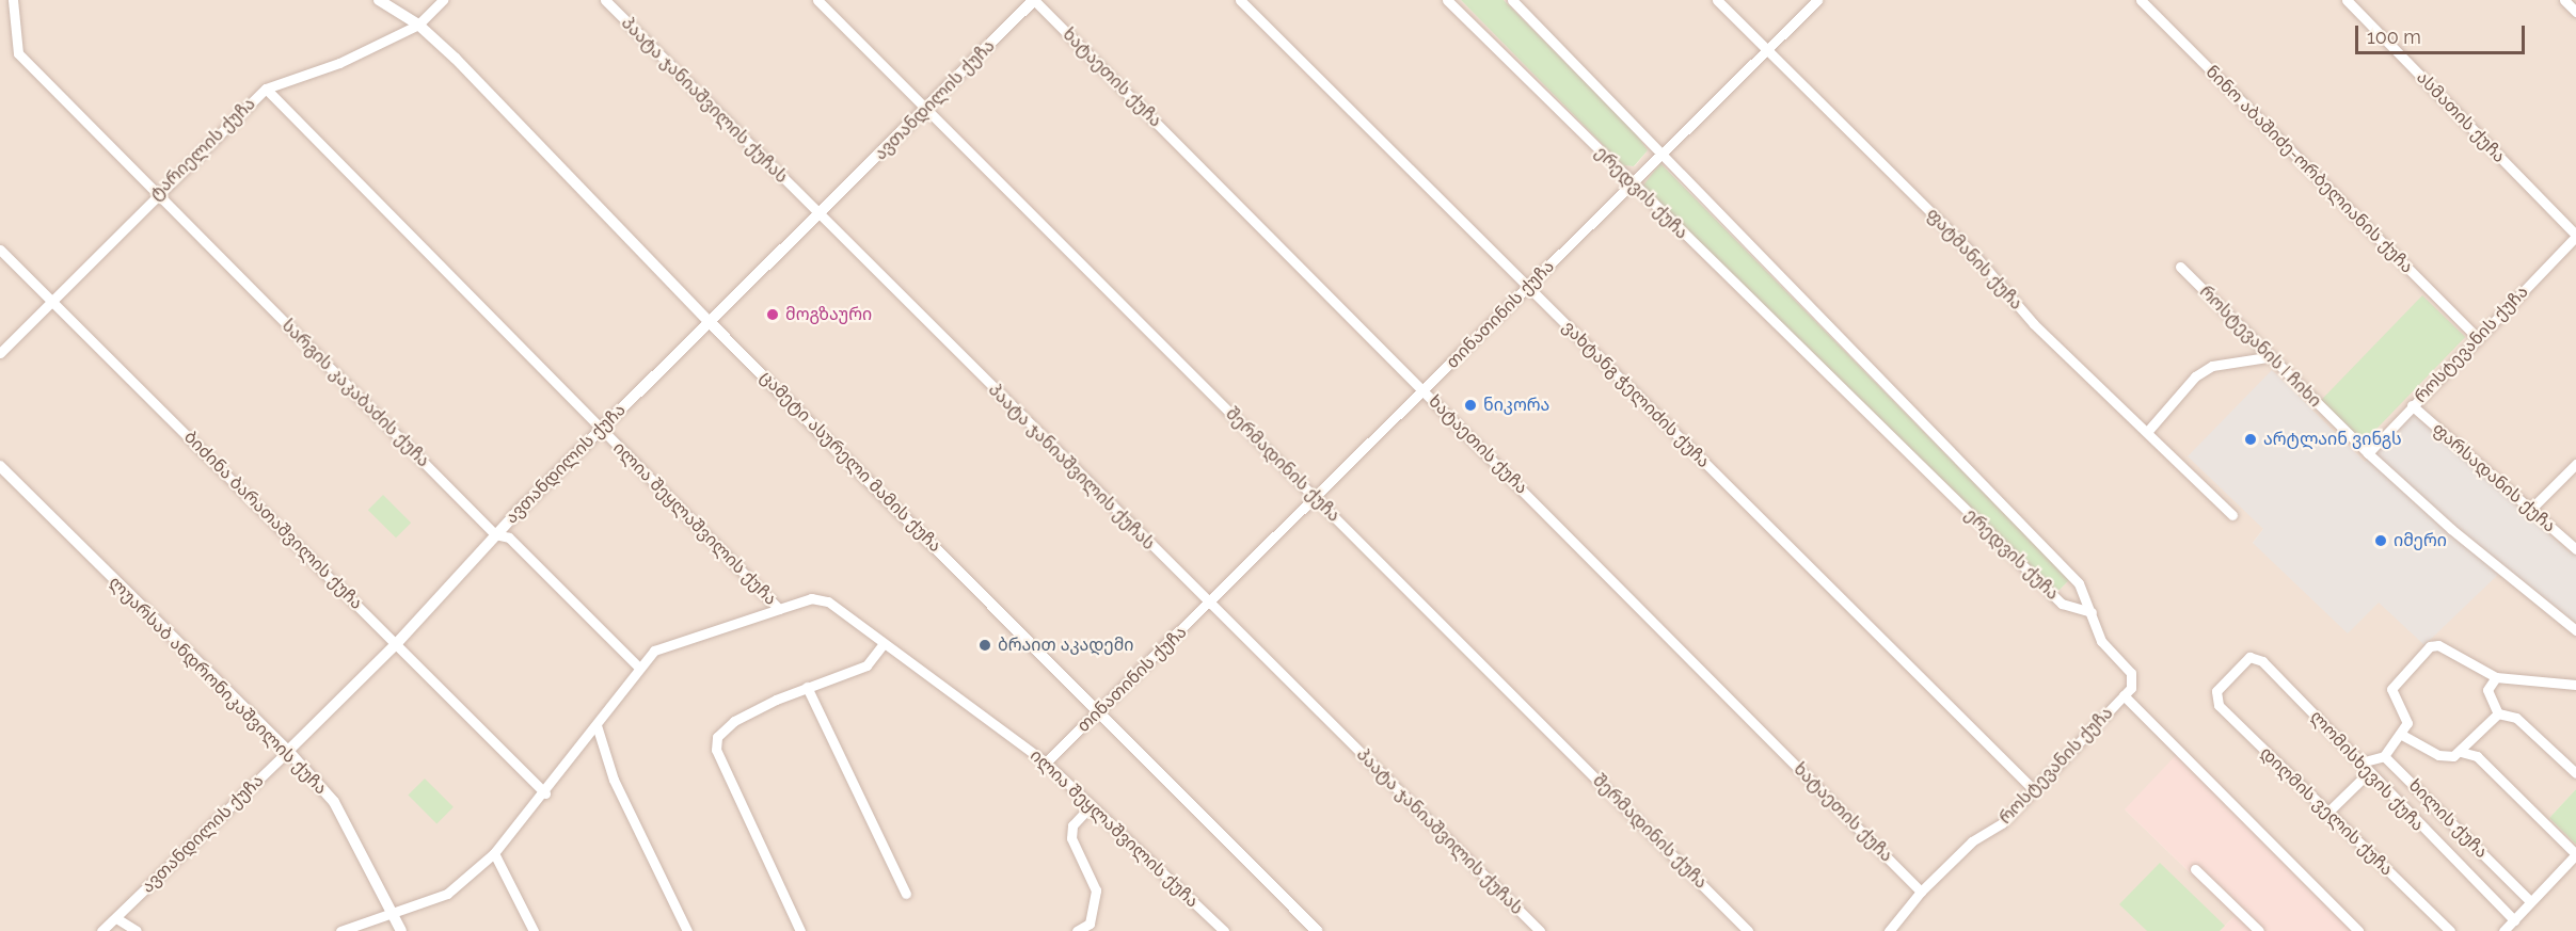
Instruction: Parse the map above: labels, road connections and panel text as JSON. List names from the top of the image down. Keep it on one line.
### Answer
{"streets":{"street":["ხატაეთის ქუჩა","პაატა ჯანიაშვილის ქუჩას","ავთანდილის ქუჩა","ასმათის ქუჩა","ტარიელის ქუჩა","ნინო აბაშიძე-ორბელიანის ქუჩა","ერედვის ქუჩა","ფატმანის ქუჩა","თინათინის ქუჩა","როსტევანის ქუჩა","როსტევანის I ჩიხი","სარგის კაკაბაძის ქუჩა","ვახტანგ ჭელიძის ქუჩა","ცამეტი ასურელი მამის ქუჩა","შერმადინის ქუჩა","ფარსადანის ქუჩა","ბიძინა ბარათაშვილის ქუჩა","ილია შეყლაშვილის ქუჩა","ლუარსაბ ანდრონიკაშვილის ქუჩა","ლომისხევის ქუჩა","დიღმის ველის ქუჩა","ხილის ქუჩა"]},"crossings":[["ხატაეთის ქუჩა","ავთანდილის ქუჩა"],["ხატაეთის ქუჩა","თინათინის ქუჩა"],["ხატაეთის ქუჩა","როსტევანის ქუჩა"],["პაატა ჯანიაშვილის ქუჩას","ავთანდილის ქუჩა"],["პაატა ჯანიაშვილის ქუჩას","თინათინის ქუჩა"],["ავთანდილის ქუჩა","სარგის კაკაბაძის ქუჩა"],["ავთანდილის ქუჩა","ცამეტი ასურელი მამის ქუჩა"],["ავთანდილის ქუჩა","შერმადინის ქუჩა"],["ავთანდილის ქუჩა","ბიძინა ბარათაშვილის ქუჩა"],["ავთანდილის ქუჩა","ილია შეყლაშვილის ქუჩა"],["ავთანდილის ქუჩა","ლუარსაბ ანდრონიკაშვილის ქუჩა"],["ასმათის ქუჩა","როსტევანის ქუჩა"],["ტარიელის ქუჩა","სარგის კაკაბაძის ქუჩა"],["ტარიელის ქუჩა","ცამეტი ასურელი მამის ქუჩა"],["ტარიელის ქუჩა","ბიძინა ბარათაშვილის ქუჩა"],["ტარიელის ქუჩა","ილია შეყლაშვილის ქუჩა"],["ნინო აბაშიძე-ორბელიანის ქუჩა","როსტევანის ქუჩა"],["ერედვის ქუჩა","თინათინის ქუჩა"],["ერედვის ქუჩა","როსტევანის ქუჩა"],["ფატმანის ქუჩა","თინათინის ქუჩა"],["თინათინის ქუჩა","ვახტანგ ჭელიძის ქუჩა"],["თინათინის ქუჩა","ცამეტი ასურელი მამის ქუჩა"],["თინათინის ქუჩა","შერმადინის ქუჩა"],["თინათინის ქუჩა","ილია შეყლაშვილის ქუჩა"],["როსტევანის ქუჩა","როსტევანის I ჩიხი"],["როსტევანის ქუჩა","ვახტანგ ჭელიძის ქუჩა"],["როსტევანის ქუჩა","ფარსადანის ქუჩა"],["ლომისხევის ქუჩა","დიღმის ველის ქუჩა"]],"places":["მოგზაური","ნიკორა","არტლაინ ვინგს","იმერი","ბრაით აკადემი"],"scale_bar":"100 m"}
